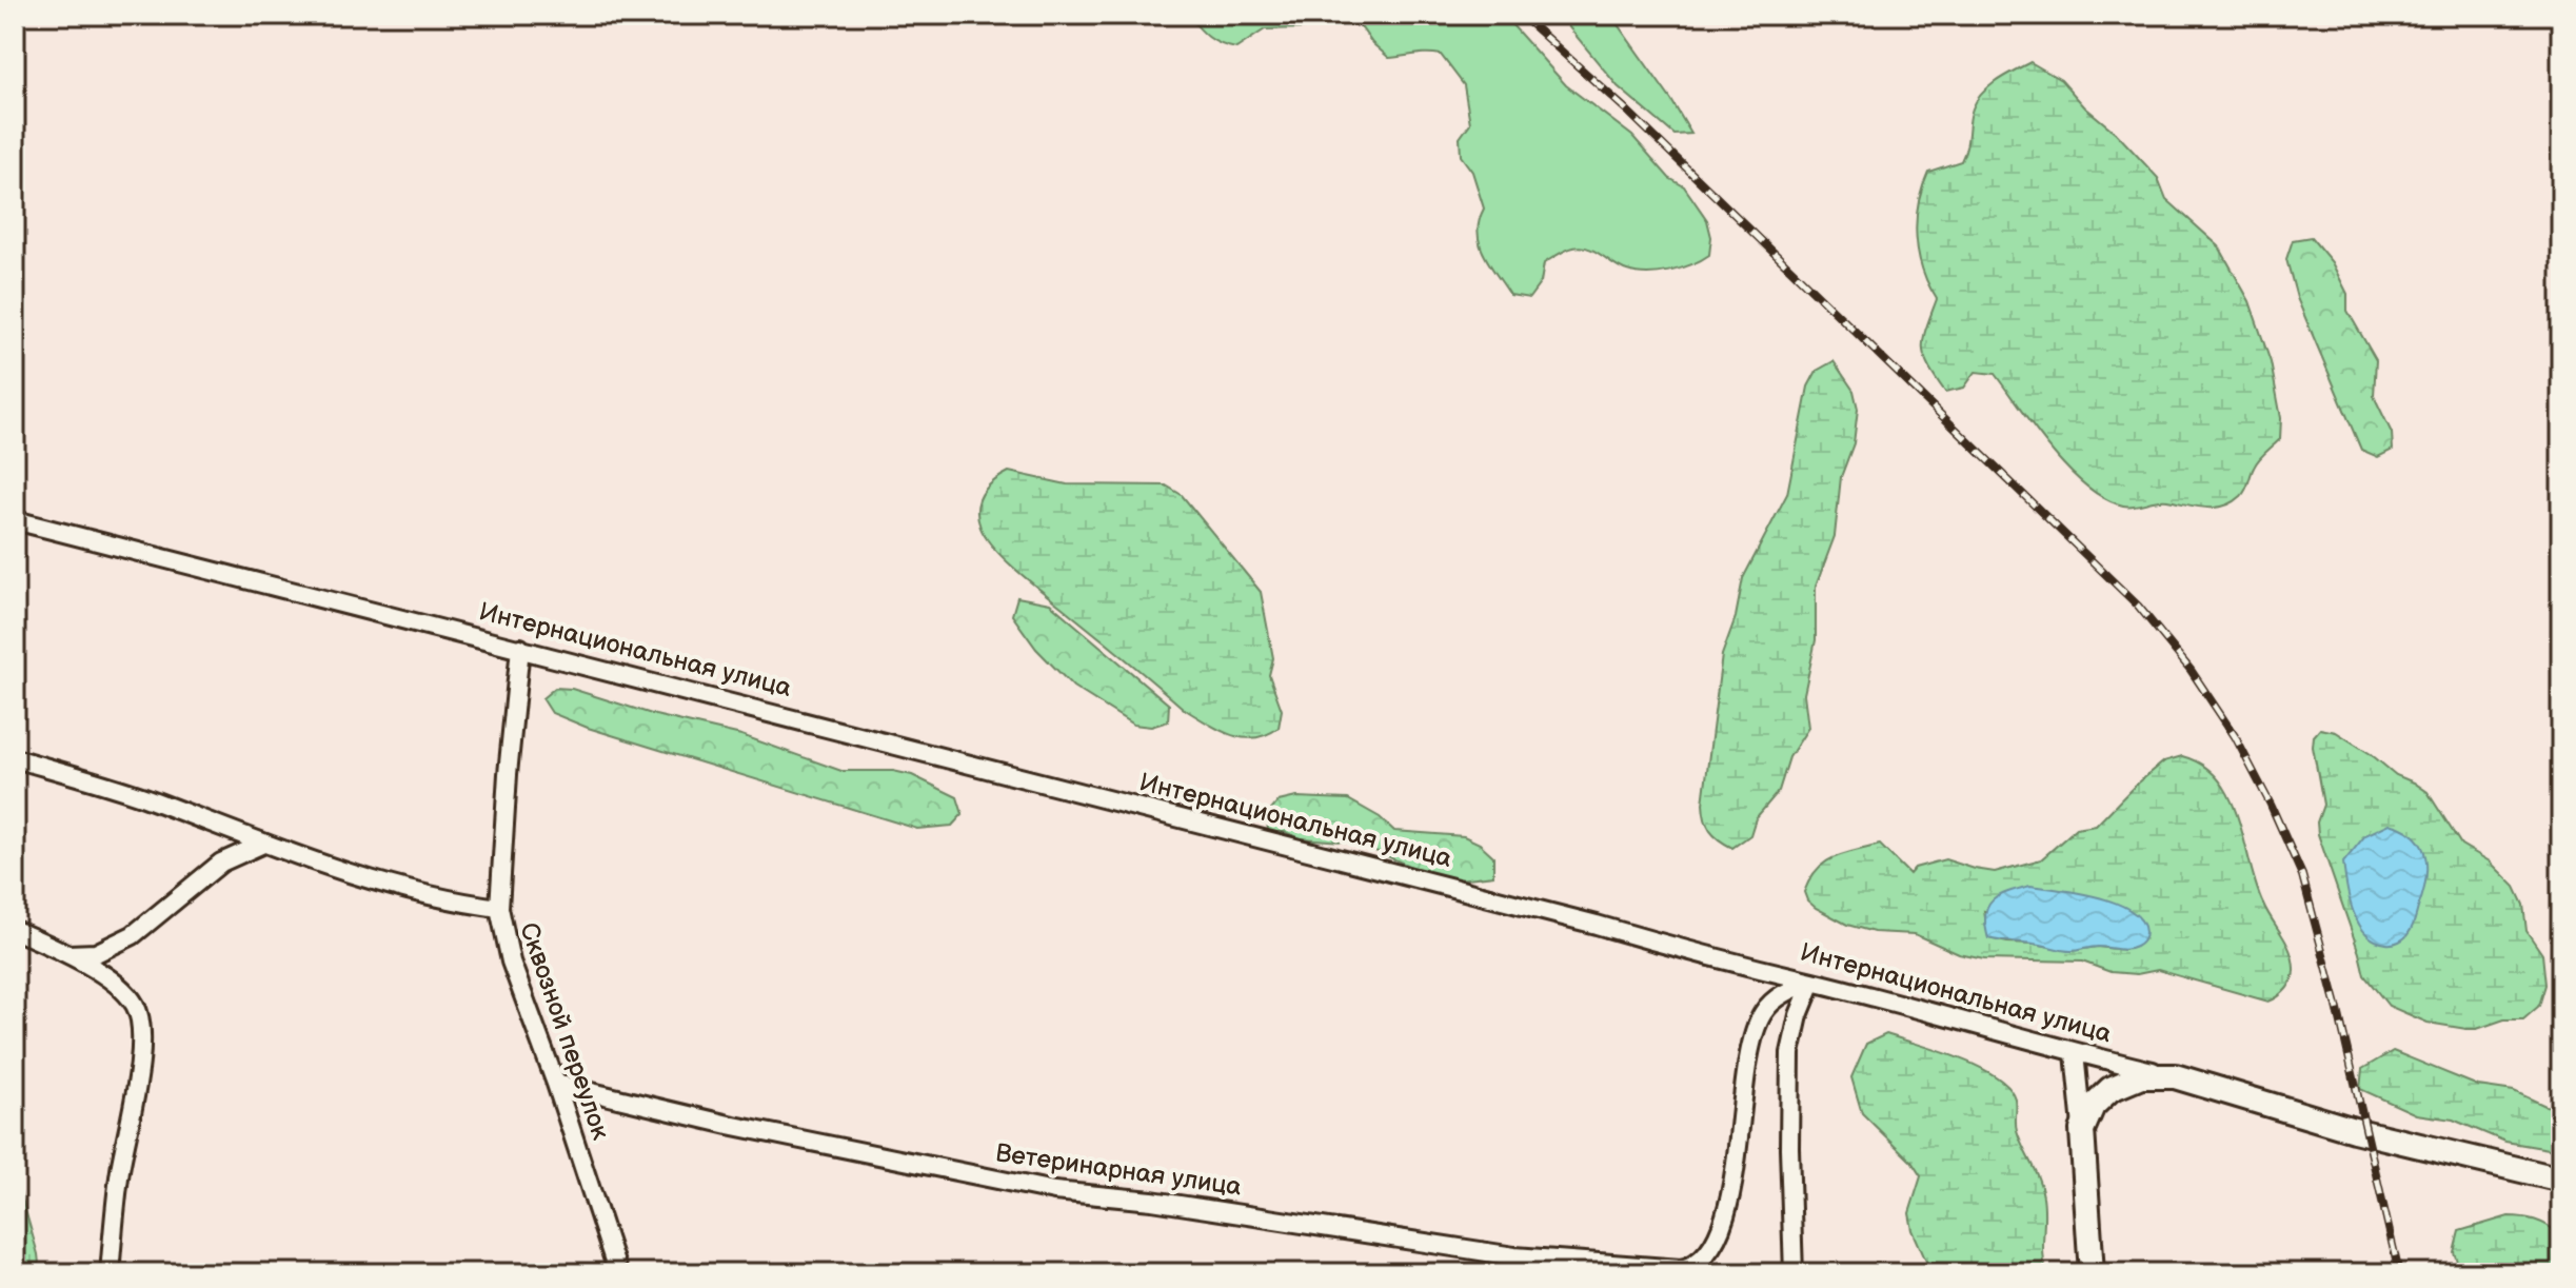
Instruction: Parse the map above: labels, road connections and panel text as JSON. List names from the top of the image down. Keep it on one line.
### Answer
{"streets":{"street":["Интернациональная улица","Сквозной переулок","Ветеринарная улица"]},"crossings":[["Интернациональная улица","Сквозной переулок"],["Интернациональная улица","Ветеринарная улица"],["Сквозной переулок","Ветеринарная улица"]]}
